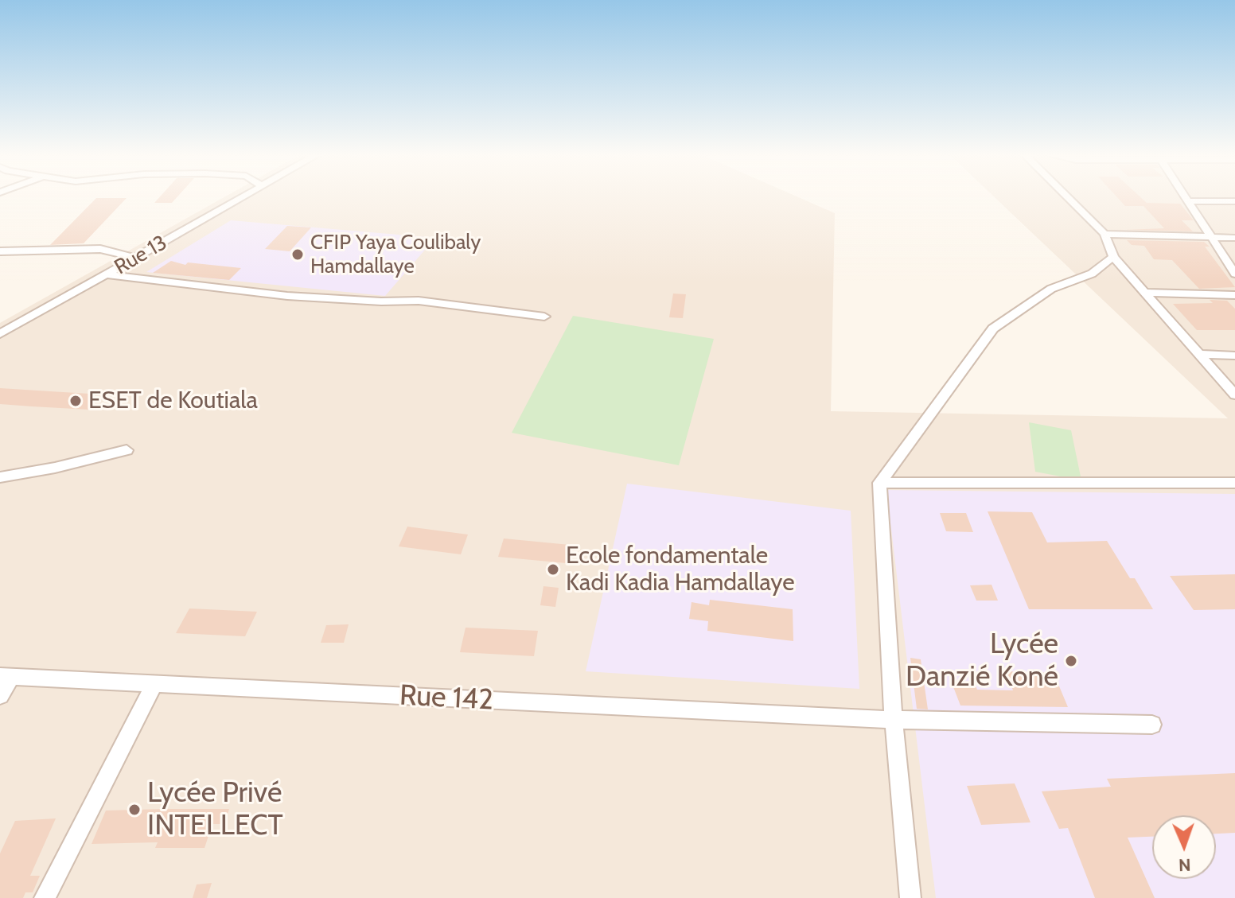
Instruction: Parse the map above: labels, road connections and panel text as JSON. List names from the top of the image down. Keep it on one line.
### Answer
{"streets":{"street":["Rue 13","Rue 142"]},"places":["CFIP Yaya Coulibaly Hamdallaye","ESET de Koutiala","Ecole fondamentale Kadi Kadia Hamdallaye","Lycée Danzié Koné","Lycée Privé INTELLECT"],"north":"bottom"}
